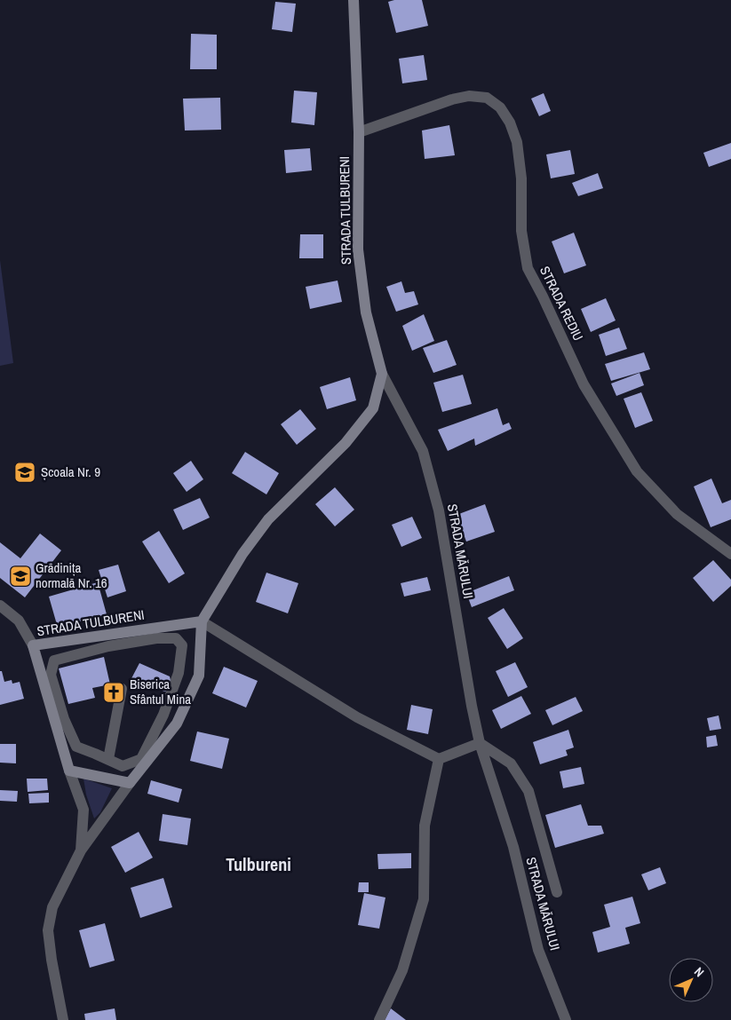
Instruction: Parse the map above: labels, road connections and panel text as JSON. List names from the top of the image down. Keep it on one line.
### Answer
{"streets":{"street":["STRADA TULBURENI","STRADA REDIU","STRADA MĂRULUI"]},"crossings":[["STRADA TULBURENI","STRADA REDIU"],["STRADA TULBURENI","STRADA MĂRULUI"]],"districts":["Tulbureni"],"places":{"school or university":["Școala Nr. 9","Grădinița normală Nr. 16"],"church":["Biserica Sfântul Mina"]},"north":"top right"}
